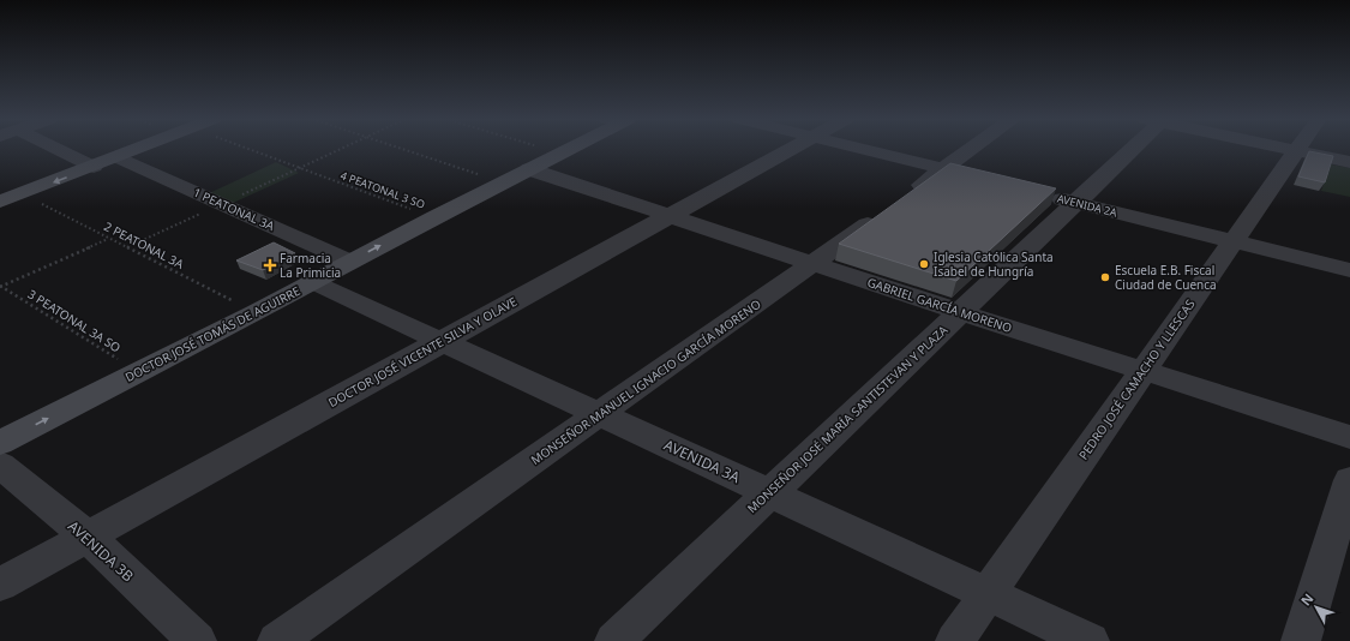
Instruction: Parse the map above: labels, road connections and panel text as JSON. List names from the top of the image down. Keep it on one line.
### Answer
{"streets":{"street":["AVENIDA 2A","1 PEATONAL 3A","GABRIEL GARCÍA MORENO","DOCTOR JOSÉ TOMÁS DE AGUIRRE","DOCTOR JOSÉ VICENTE SILVA Y OLAVE","PEDRO JOSÉ CAMACHO Y LLESCAS","MONSEÑOR MANUEL IGNACIO GARCÍA MORENO","MONSEÑOR JOSÉ MARÍA SANTISTEVAN Y PLAZA","AVENIDA 3A","AVENIDA 3B"],"path":["4 PEATONAL 3 SO","2 PEATONAL 3A","3 PEATONAL 3A SO"]},"crossings":[["4 PEATONAL 3 SO","DOCTOR JOSÉ TOMÁS DE AGUIRRE"],["AVENIDA 2A","PEDRO JOSÉ CAMACHO Y LLESCAS"],["AVENIDA 2A","MONSEÑOR JOSÉ MARÍA SANTISTEVAN Y PLAZA"],["1 PEATONAL 3A","DOCTOR JOSÉ TOMÁS DE AGUIRRE"],["2 PEATONAL 3A","DOCTOR JOSÉ TOMÁS DE AGUIRRE"],["GABRIEL GARCÍA MORENO","DOCTOR JOSÉ TOMÁS DE AGUIRRE"],["GABRIEL GARCÍA MORENO","DOCTOR JOSÉ VICENTE SILVA Y OLAVE"],["GABRIEL GARCÍA MORENO","PEDRO JOSÉ CAMACHO Y LLESCAS"],["GABRIEL GARCÍA MORENO","MONSEÑOR MANUEL IGNACIO GARCÍA MORENO"],["GABRIEL GARCÍA MORENO","MONSEÑOR JOSÉ MARÍA SANTISTEVAN Y PLAZA"],["3 PEATONAL 3A SO","DOCTOR JOSÉ TOMÁS DE AGUIRRE"],["DOCTOR JOSÉ TOMÁS DE AGUIRRE","AVENIDA 3A"],["DOCTOR JOSÉ VICENTE SILVA Y OLAVE","AVENIDA 3A"],["DOCTOR JOSÉ VICENTE SILVA Y OLAVE","AVENIDA 3B"],["PEDRO JOSÉ CAMACHO Y LLESCAS","AVENIDA 3A"],["MONSEÑOR MANUEL IGNACIO GARCÍA MORENO","AVENIDA 3A"],["MONSEÑOR JOSÉ MARÍA SANTISTEVAN Y PLAZA","AVENIDA 3A"]],"one_way":["DOCTOR JOSÉ TOMÁS DE AGUIRRE"],"places":{"other":["Iglesia Católica Santa Isabel de Hungría","Escuela E.B. Fiscal Ciudad de Cuenca"],"health":["Farmacia La Primicia"]},"north":"top left"}
